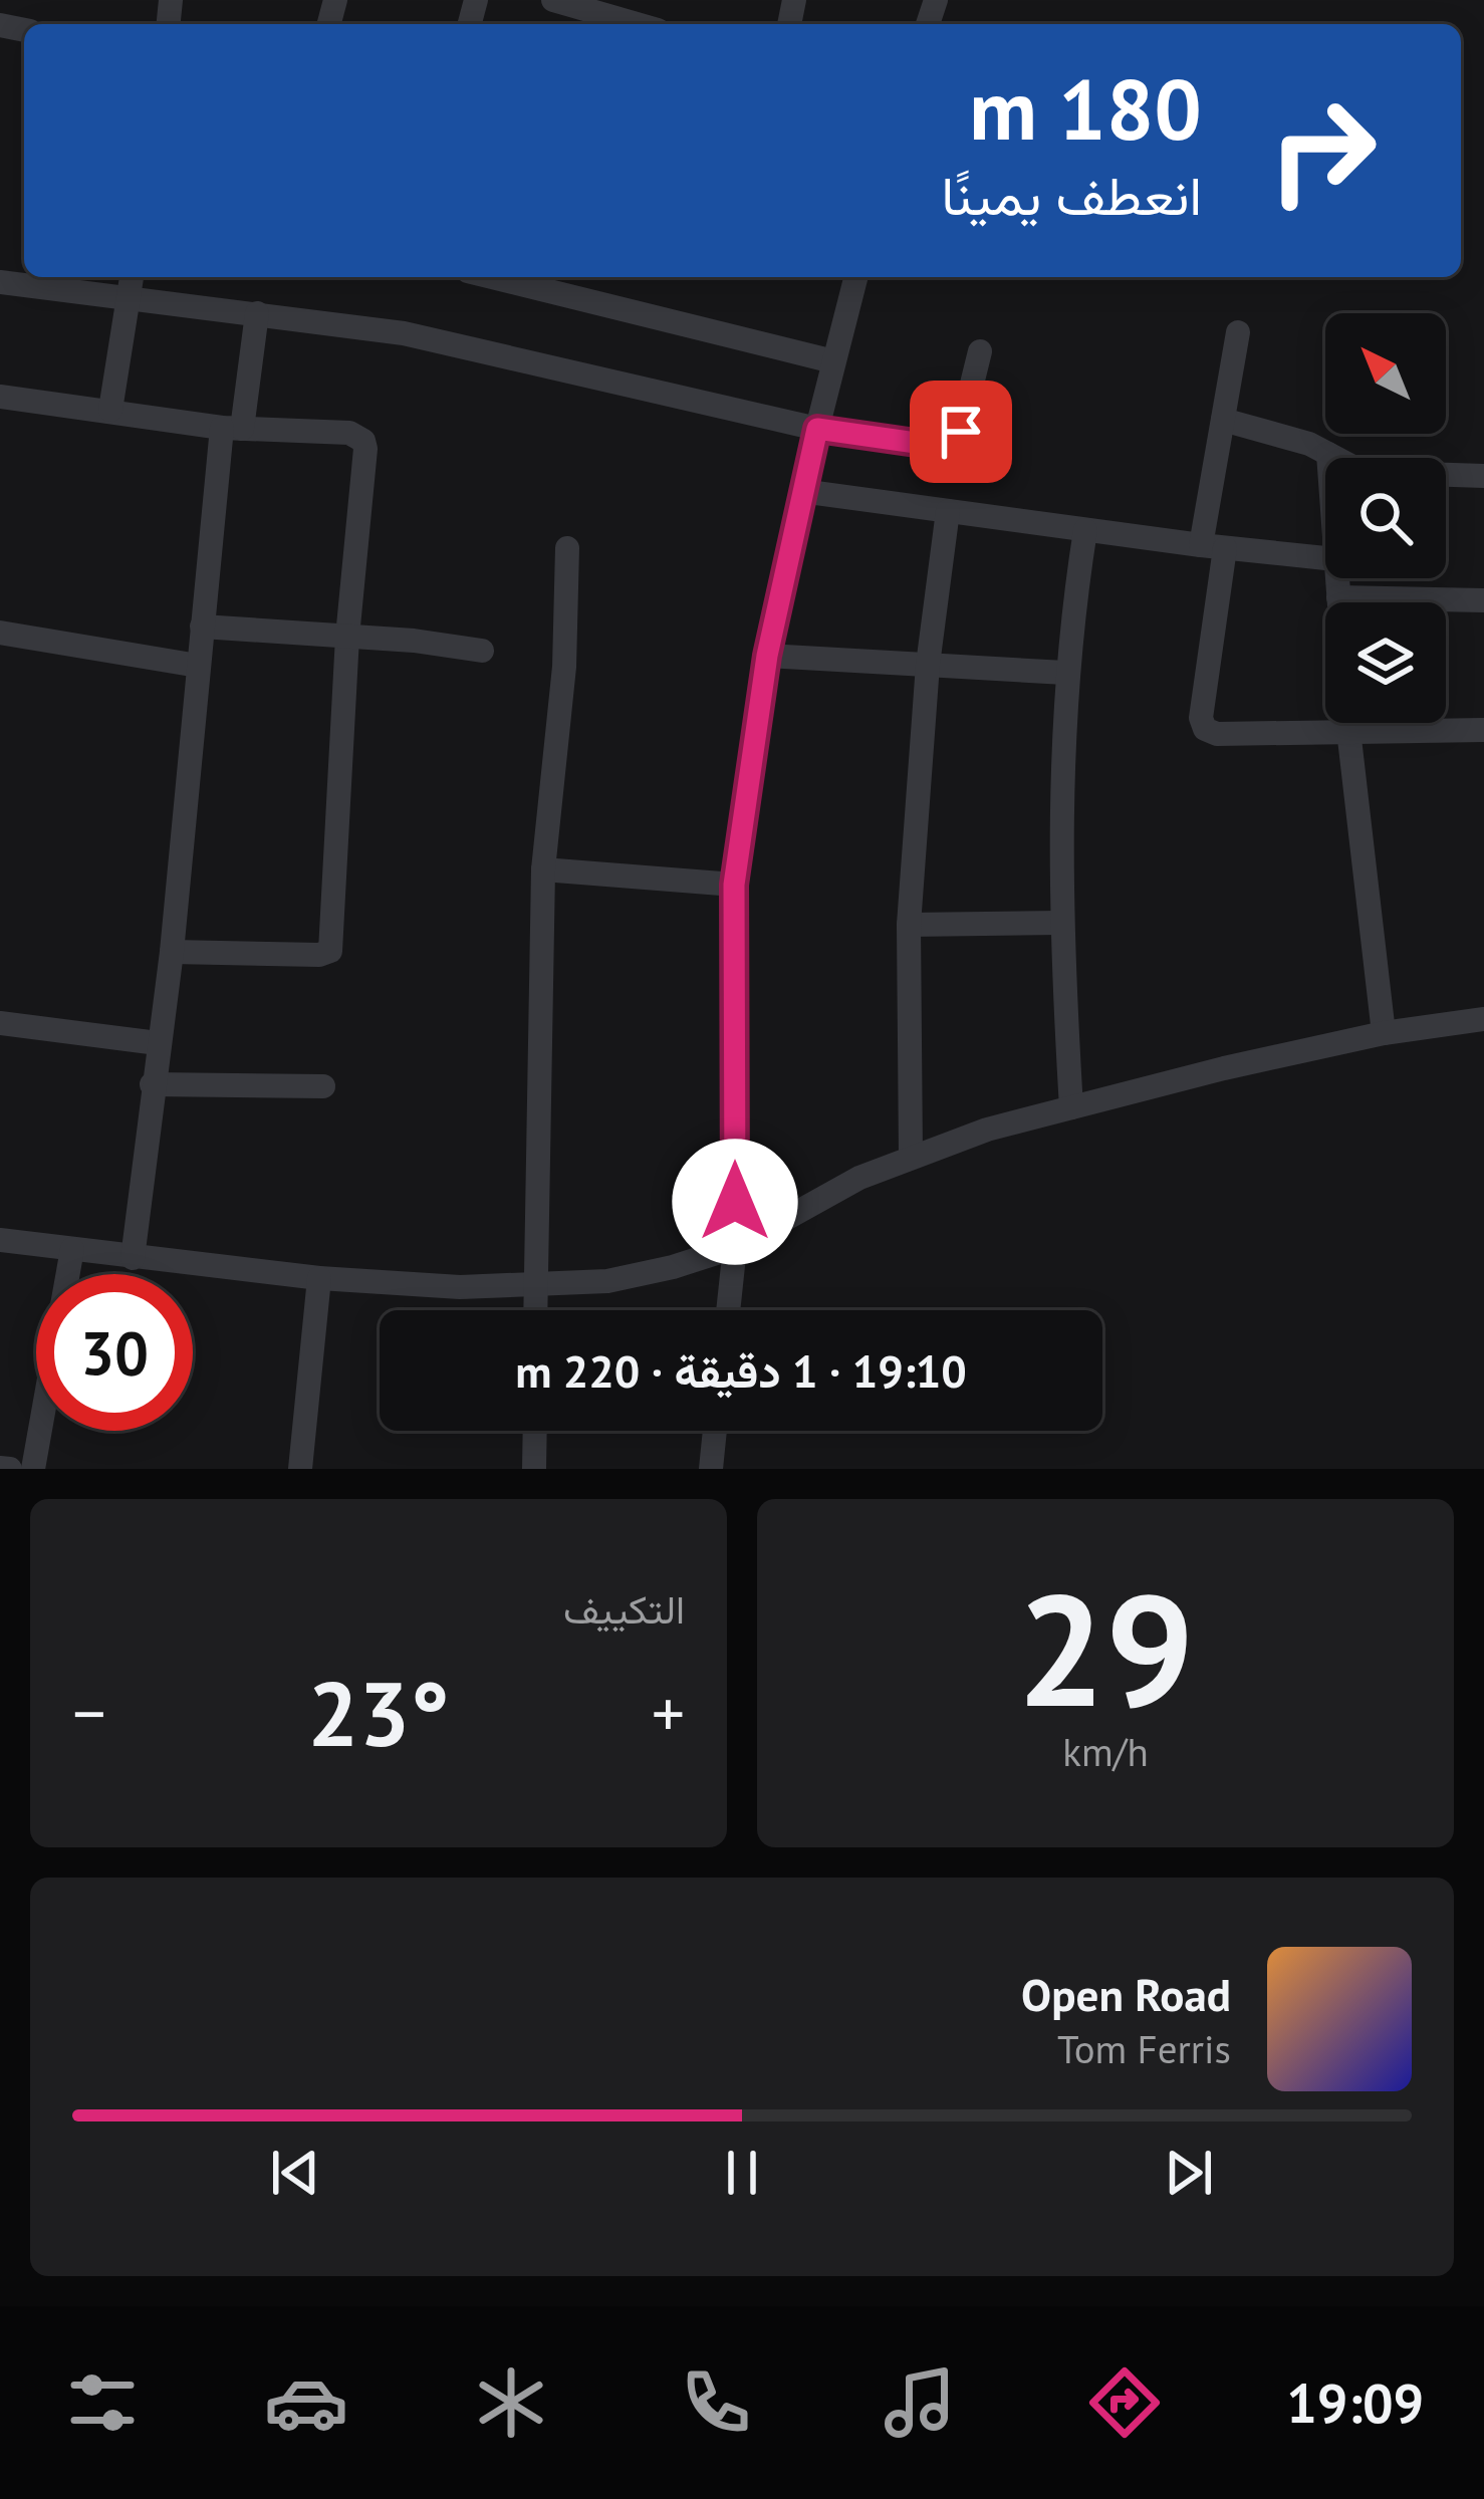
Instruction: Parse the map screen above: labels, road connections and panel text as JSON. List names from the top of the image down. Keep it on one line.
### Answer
{"north":"top left","page":{"turn":["180 m","انعطف يمينًا"],"limit":"30","trip":"19:10 · 1 دقيقة · 220 m","tile":[["29","km/h"],"التكييف"],"heat":["−","23°","+"],"song":["Open Road","Tom Ferris"],"tabs":"19:09"}}
